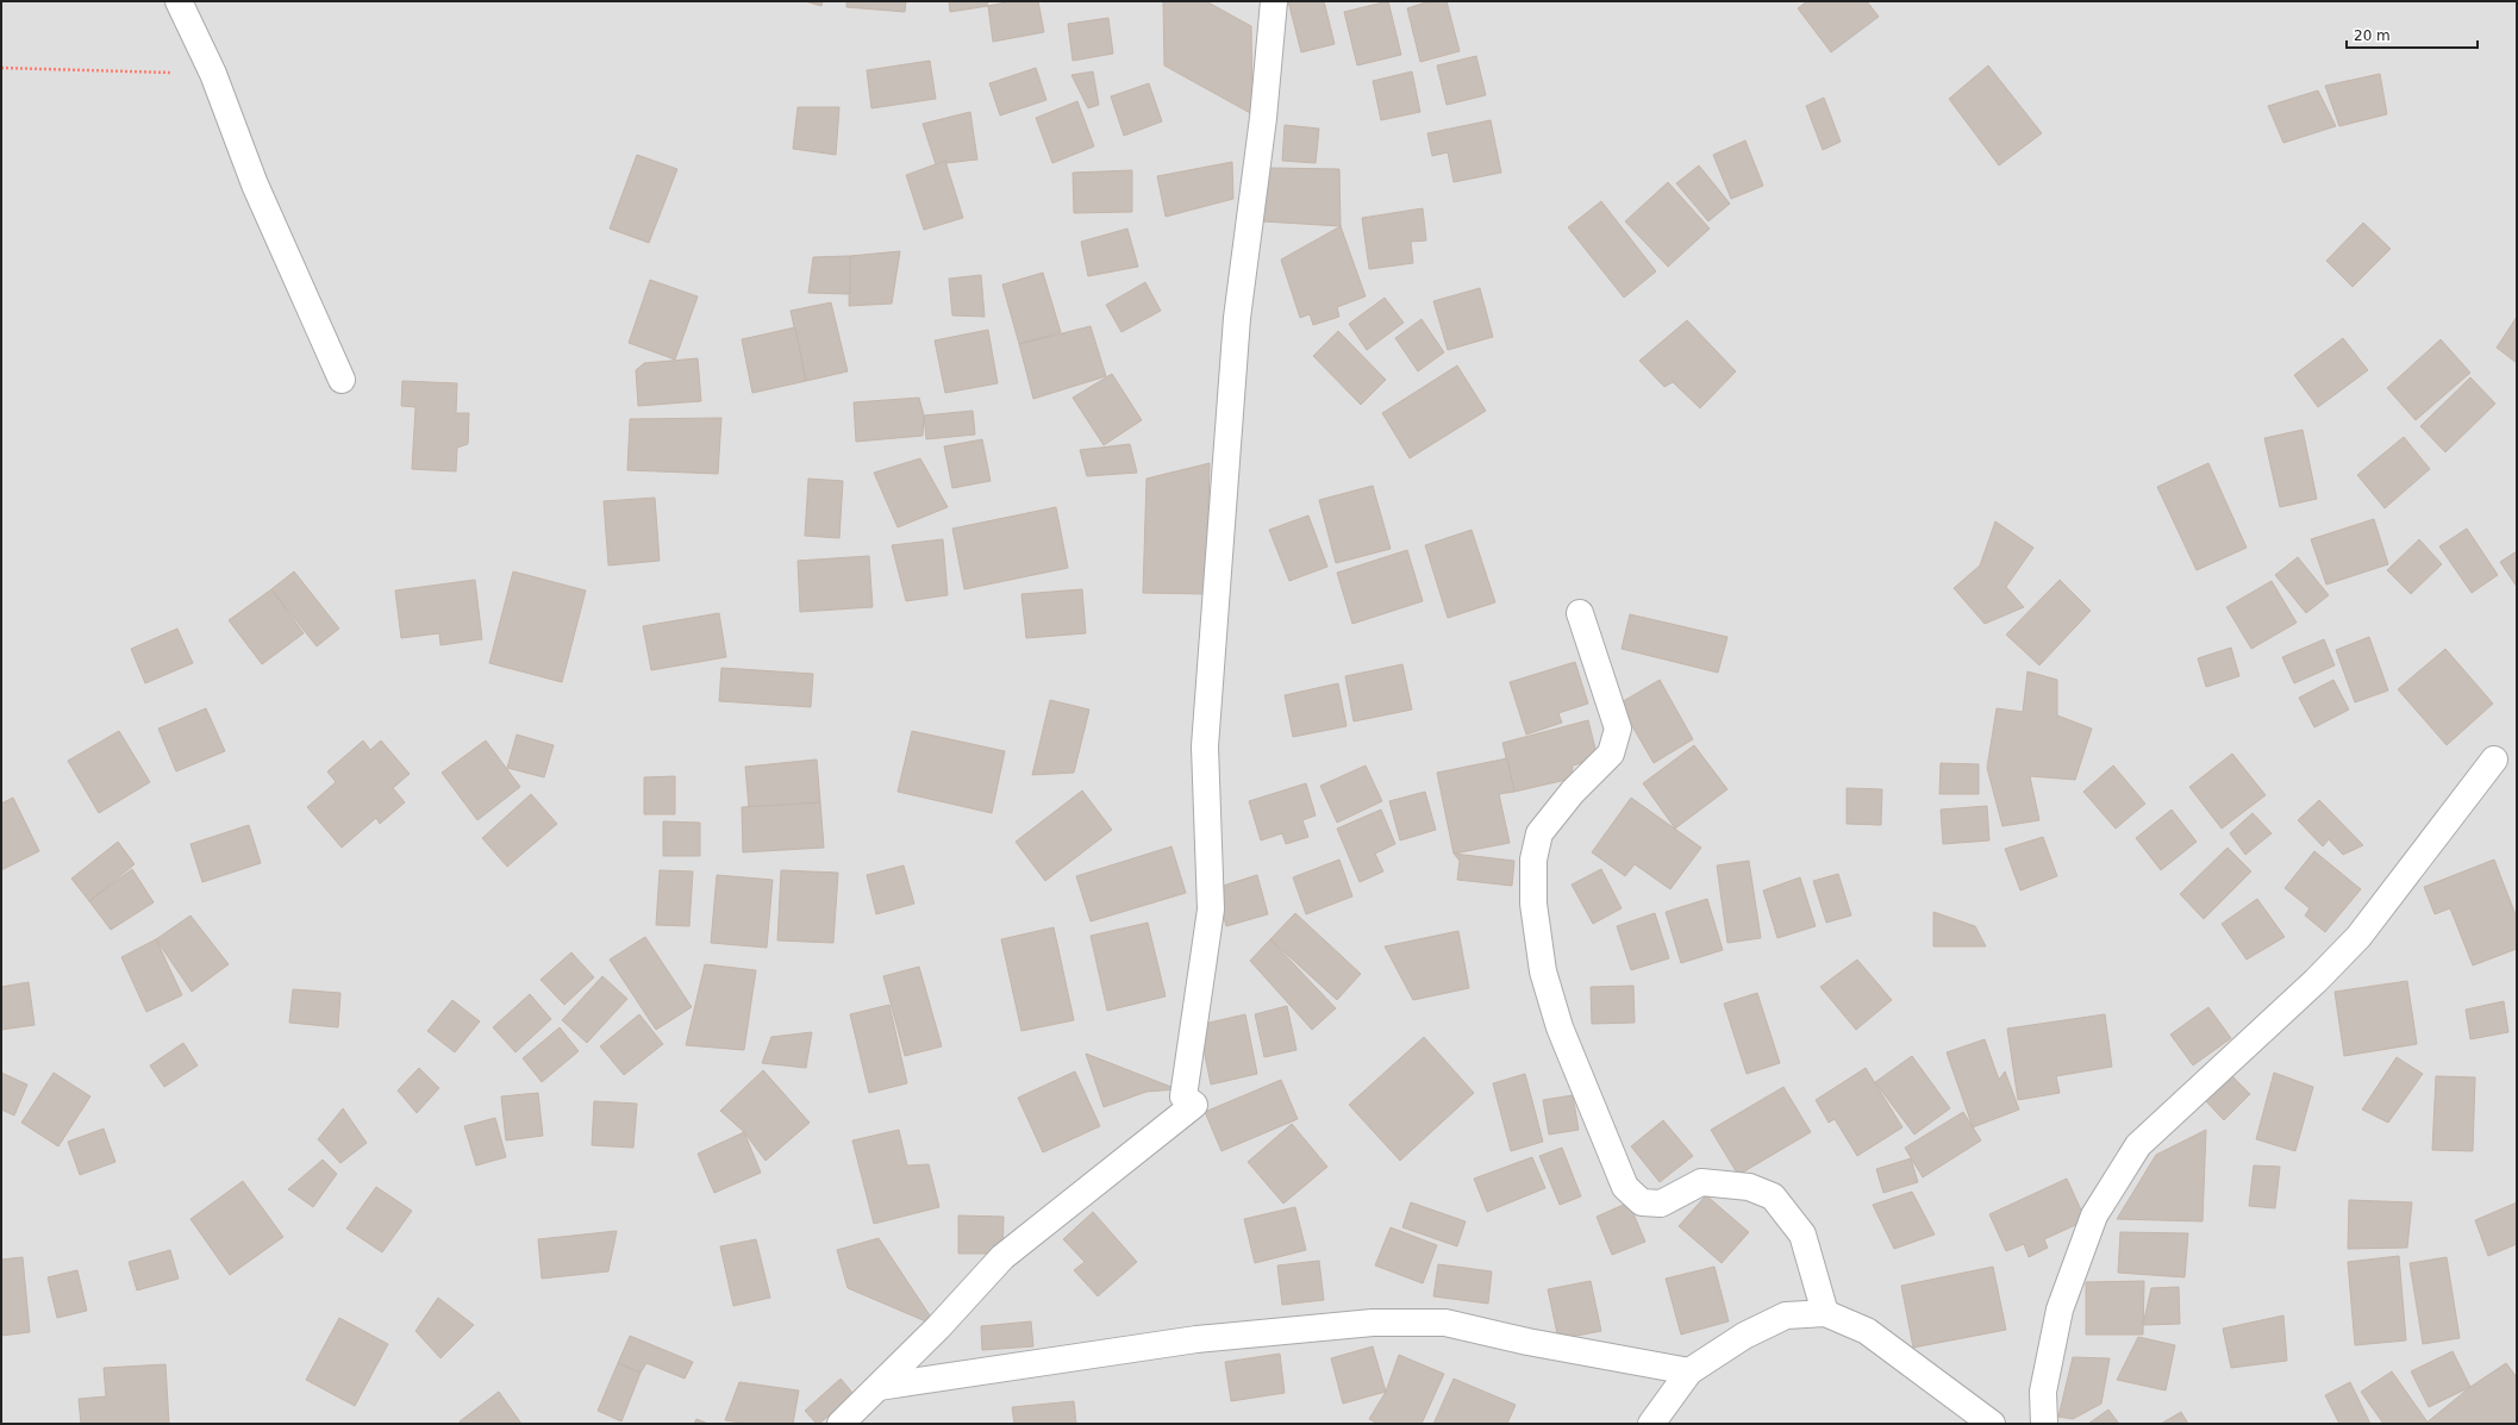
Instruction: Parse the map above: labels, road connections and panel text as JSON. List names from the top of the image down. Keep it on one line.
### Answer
{"scale_bar":"20 m"}
